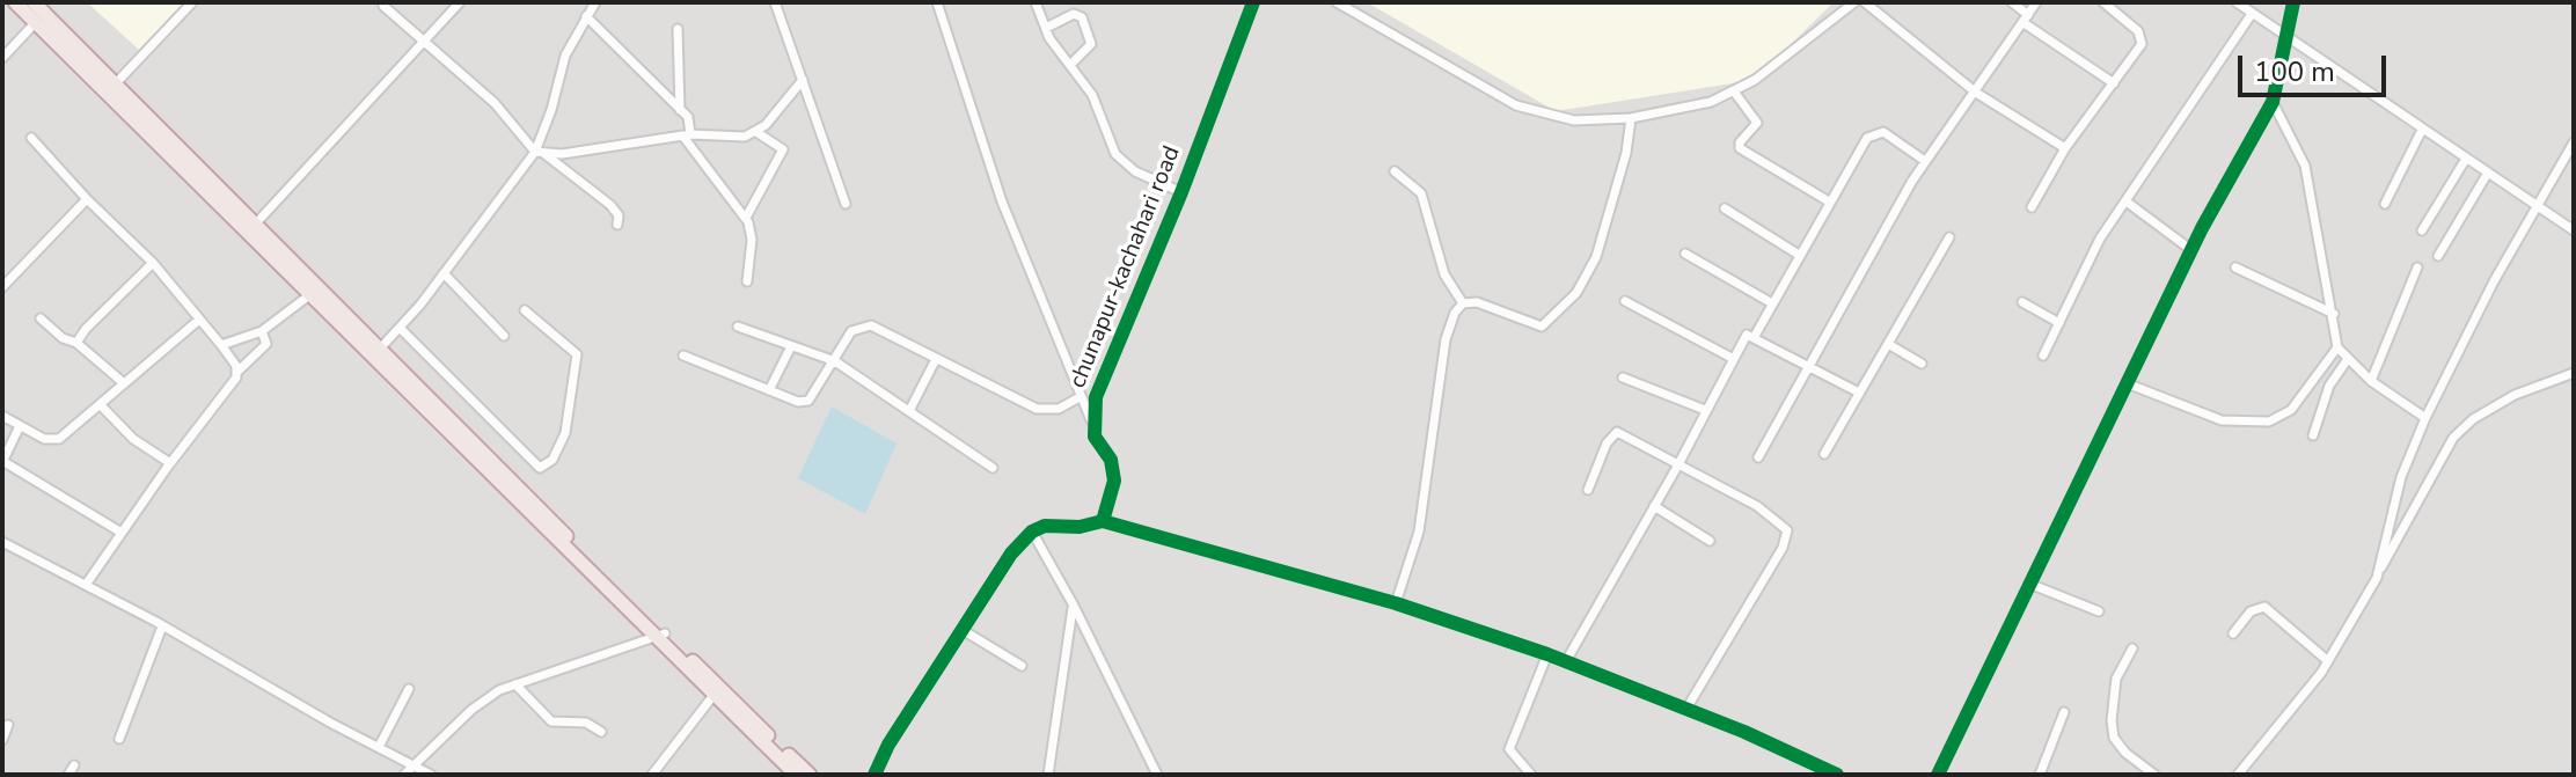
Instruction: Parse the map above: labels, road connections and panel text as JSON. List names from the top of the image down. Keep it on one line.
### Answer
{"streets":{"street":["chunapur-kachahari road"]},"scale_bar":"100 m"}
